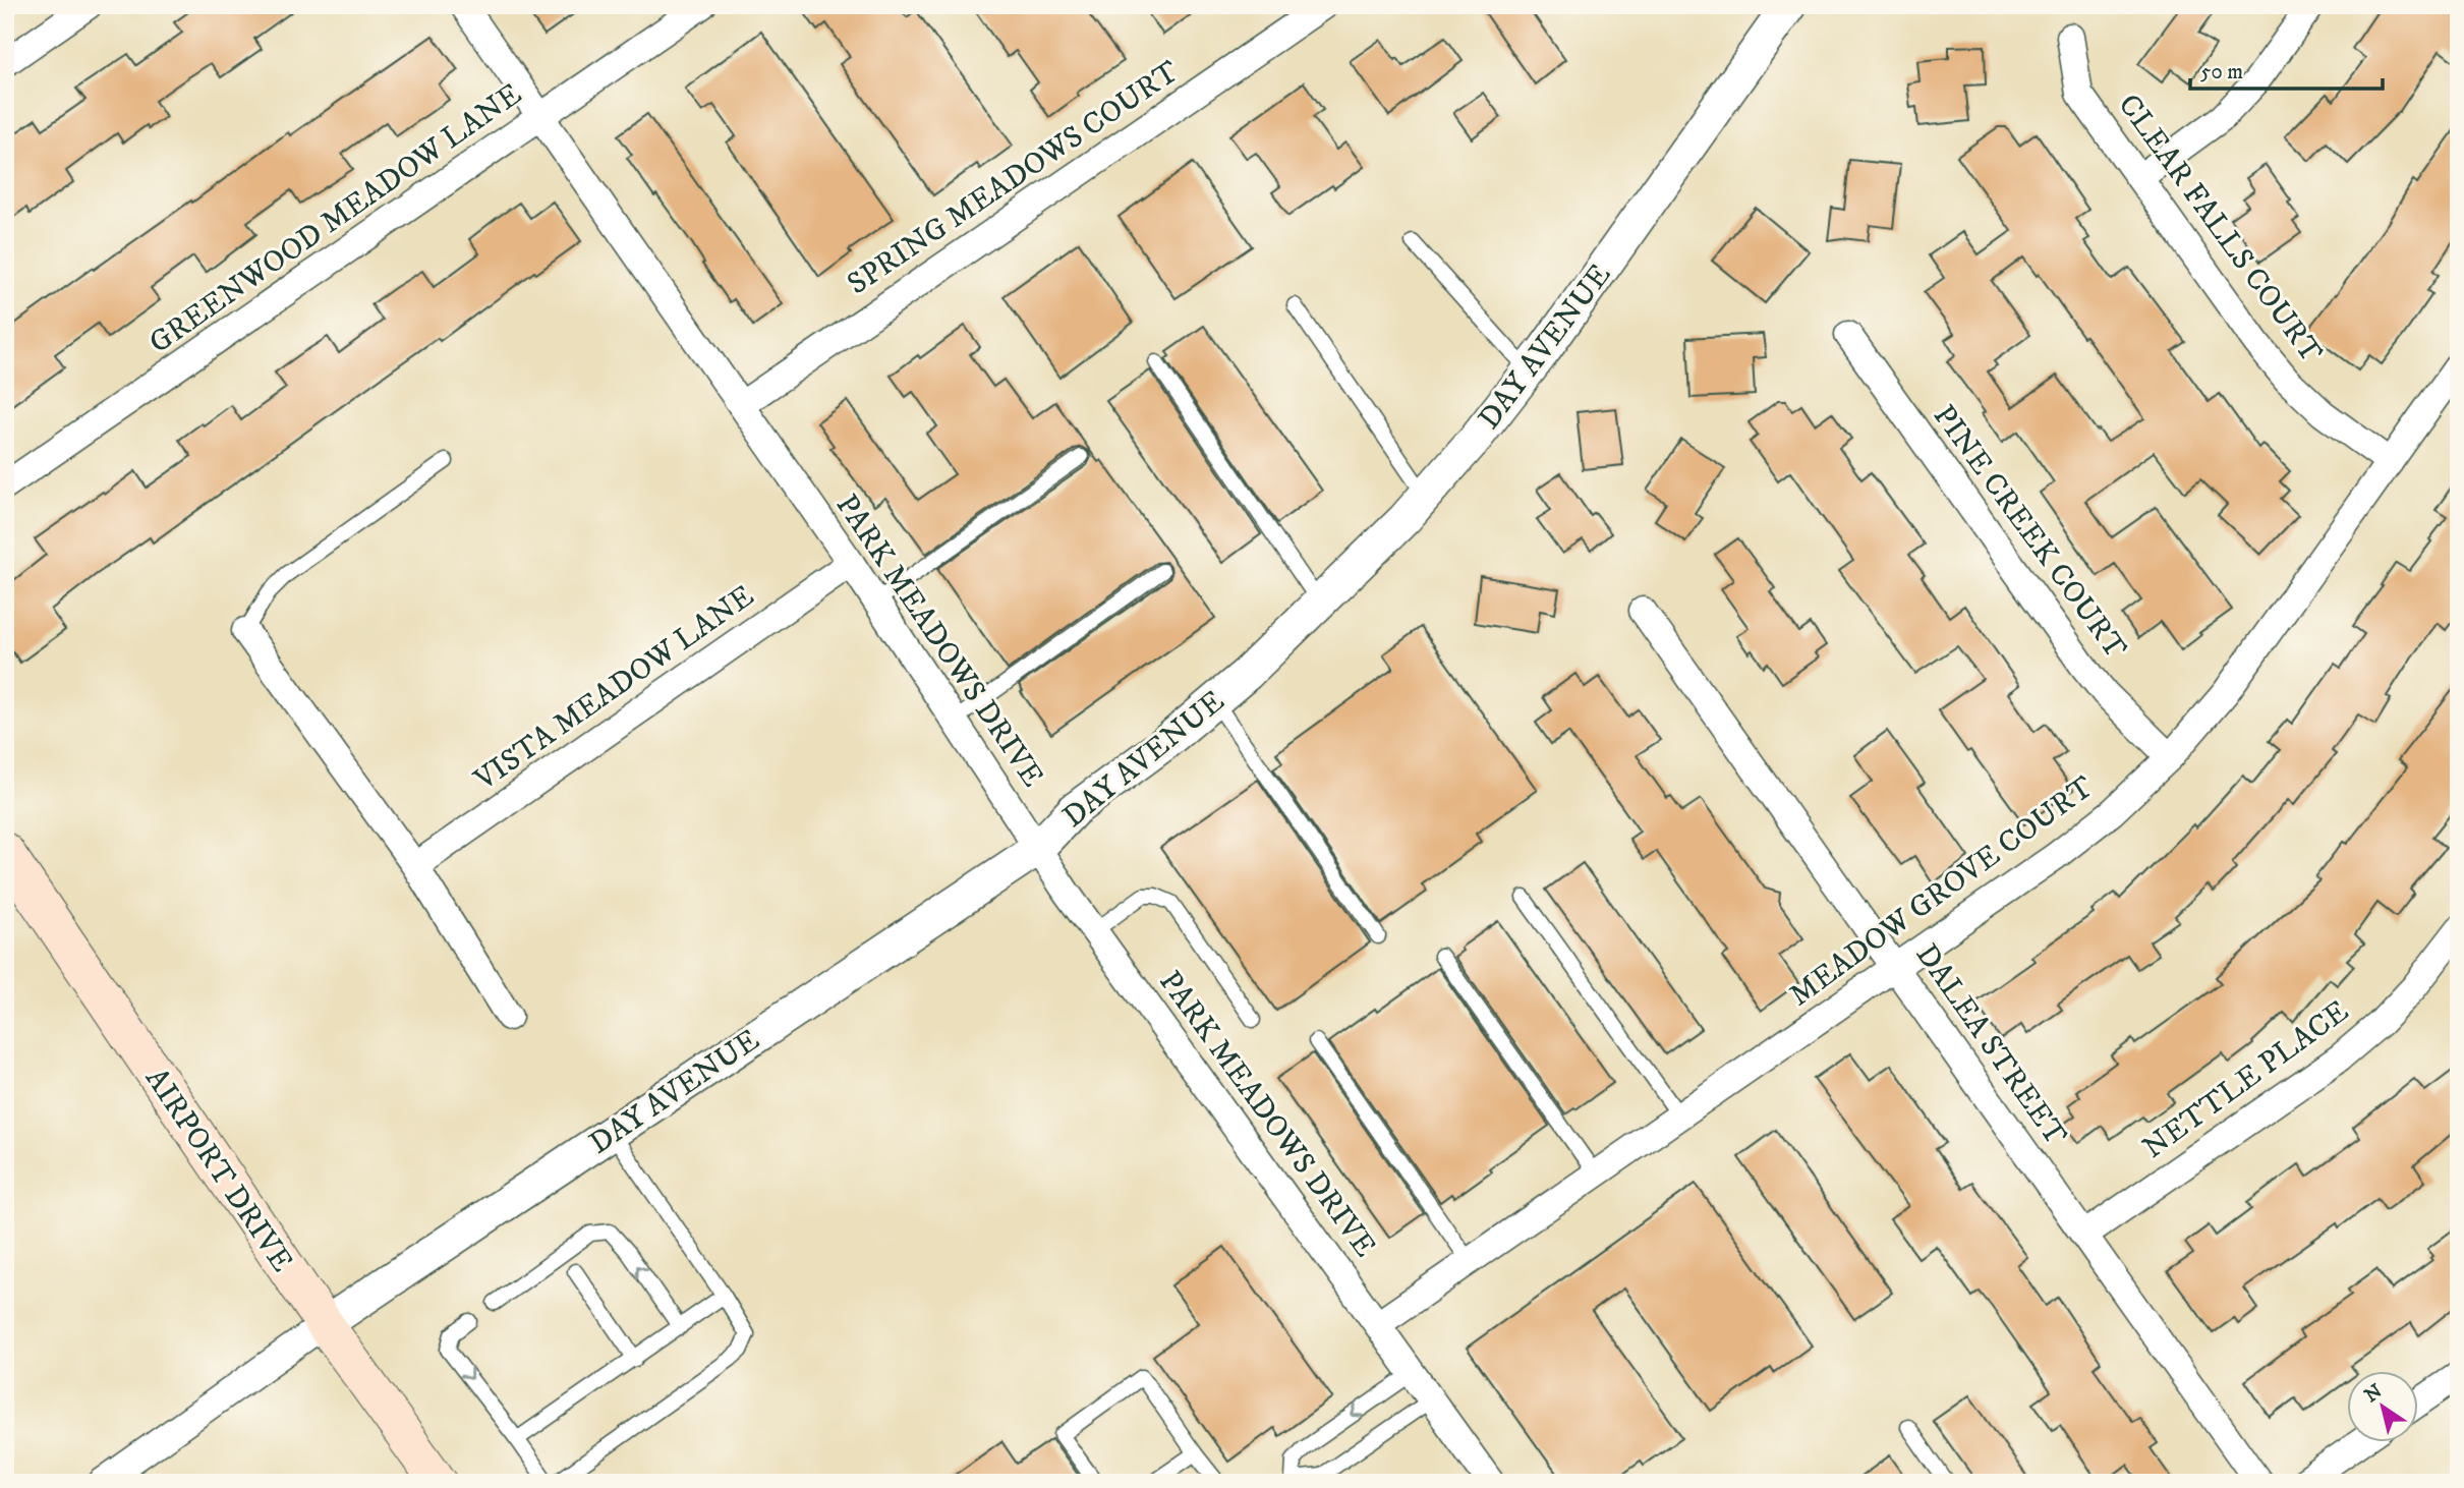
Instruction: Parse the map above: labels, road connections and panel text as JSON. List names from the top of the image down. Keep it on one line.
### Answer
{"streets":{"main road":["AIRPORT DRIVE"],"street":["SPRING MEADOWS COURT","GREENWOOD MEADOW LANE","CLEAR FALLS COURT","DAY AVENUE","PINE CREEK COURT","PARK MEADOWS DRIVE","VISTA MEADOW LANE","MEADOW GROVE COURT","DALEA STREET","NETTLE PLACE"]},"crossings":[["SPRING MEADOWS COURT","PARK MEADOWS DRIVE"],["GREENWOOD MEADOW LANE","PARK MEADOWS DRIVE"],["CLEAR FALLS COURT","MEADOW GROVE COURT"],["DAY AVENUE","PARK MEADOWS DRIVE"],["DAY AVENUE","AIRPORT DRIVE"],["PINE CREEK COURT","MEADOW GROVE COURT"],["PARK MEADOWS DRIVE","VISTA MEADOW LANE"],["PARK MEADOWS DRIVE","MEADOW GROVE COURT"],["MEADOW GROVE COURT","DALEA STREET"],["DALEA STREET","NETTLE PLACE"]],"scale_bar":"50 m","north":"top left"}
